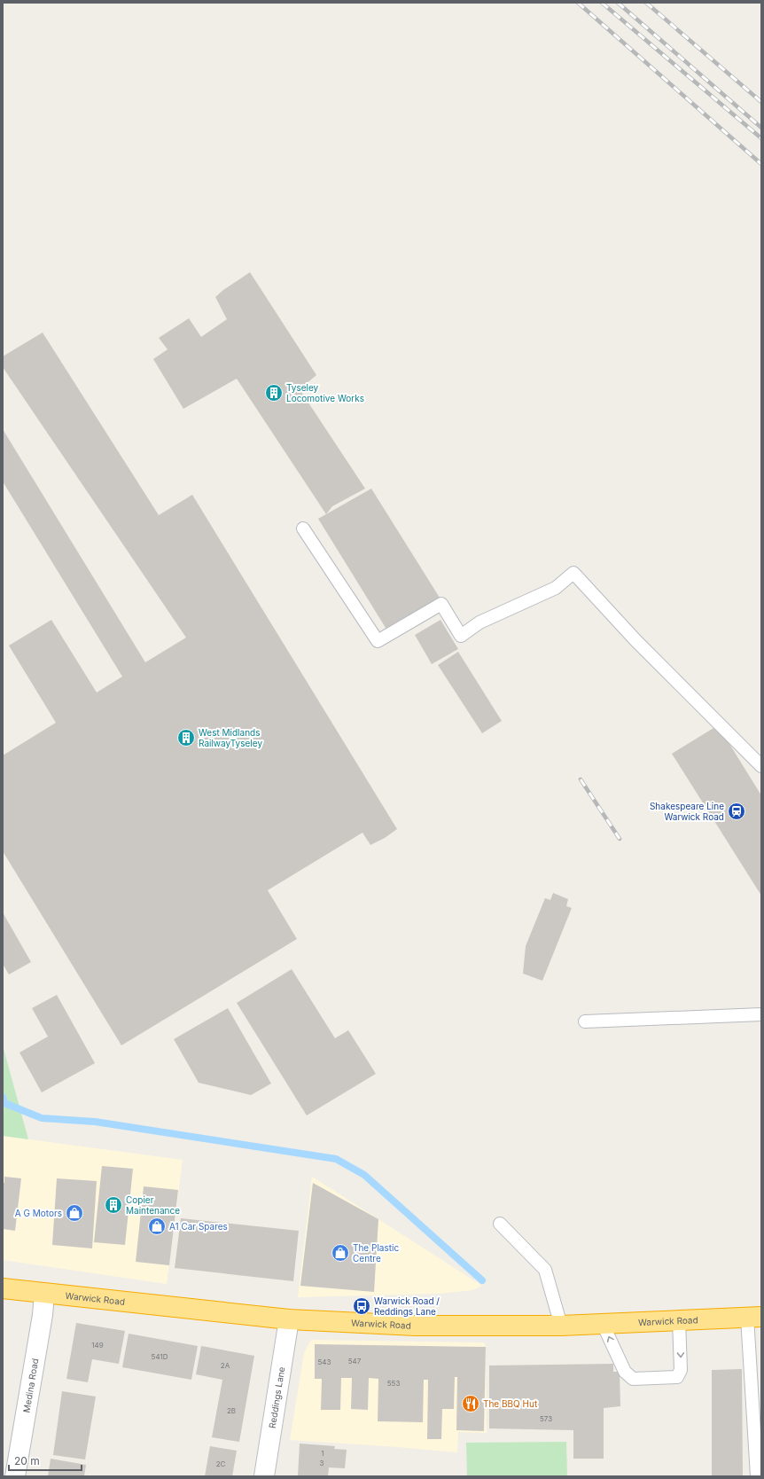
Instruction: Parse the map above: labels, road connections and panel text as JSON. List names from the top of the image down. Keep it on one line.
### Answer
{"streets":{"highway":["Warwick Road"],"street":["Medina Road","Reddings Lane"]},"crossings":[["Warwick Road","Medina Road"],["Warwick Road","Reddings Lane"]],"places":{"building":["Tyseley Locomotive Works","West Midlands RailwayTyseley","Copier Maintenance"],"station":["Shakespeare Line Warwick Road"],"shop":["A G Motors","A1 Car Spares","The Plastic Centre"],"bus stop":["Warwick Road / Reddings Lane"],"restaurant":["The BBQ Hut"]},"house_numbers":["149","541D","547","543","2A","553","2B","573","1","3","2C"],"scale_bar":"20 m"}
